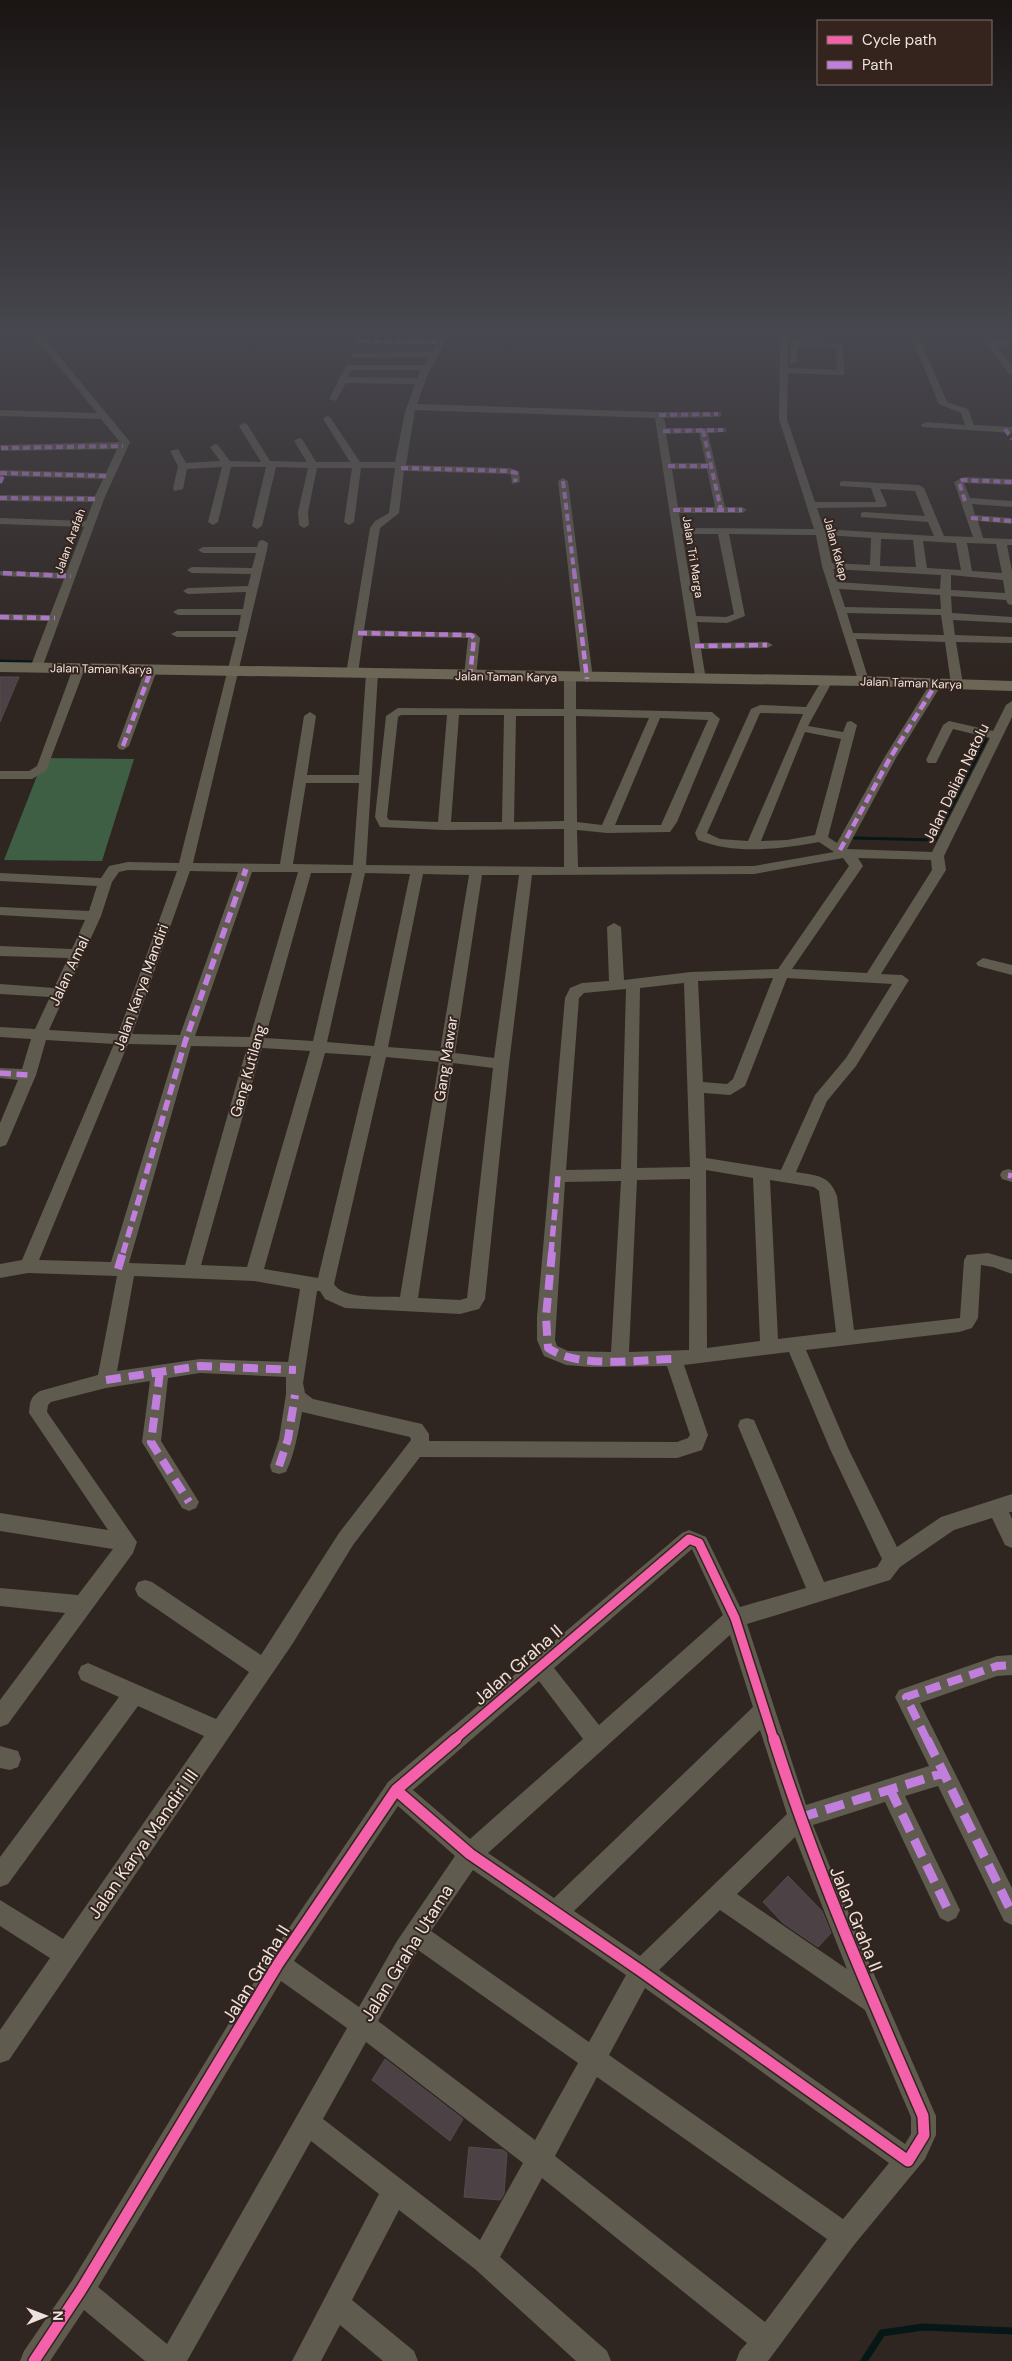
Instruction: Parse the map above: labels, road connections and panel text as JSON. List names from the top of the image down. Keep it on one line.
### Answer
{"streets":{"street":["Jalan Arafah","Jalan Kakap","Jalan Tri Marga","Jalan Taman Karya","Jalan Dalian Natolu","Jalan Amal","Jalan Karya Mandiri","Gang Mawar","Gang Kutilang","Jalan Graha II","Jalan Karya Mandiri III","Jalan Graha Utama"]},"crossings":[["Jalan Arafah","Jalan Taman Karya"],["Jalan Kakap","Jalan Taman Karya"],["Jalan Tri Marga","Jalan Taman Karya"],["Jalan Taman Karya","Jalan Karya Mandiri"],["Jalan Amal","Jalan Karya Mandiri"],["Jalan Amal","Gang Mawar"],["Jalan Amal","Gang Kutilang"],["Jalan Graha II","Jalan Graha Utama"]],"legend":["Cycle path","Path"],"north":"right"}
